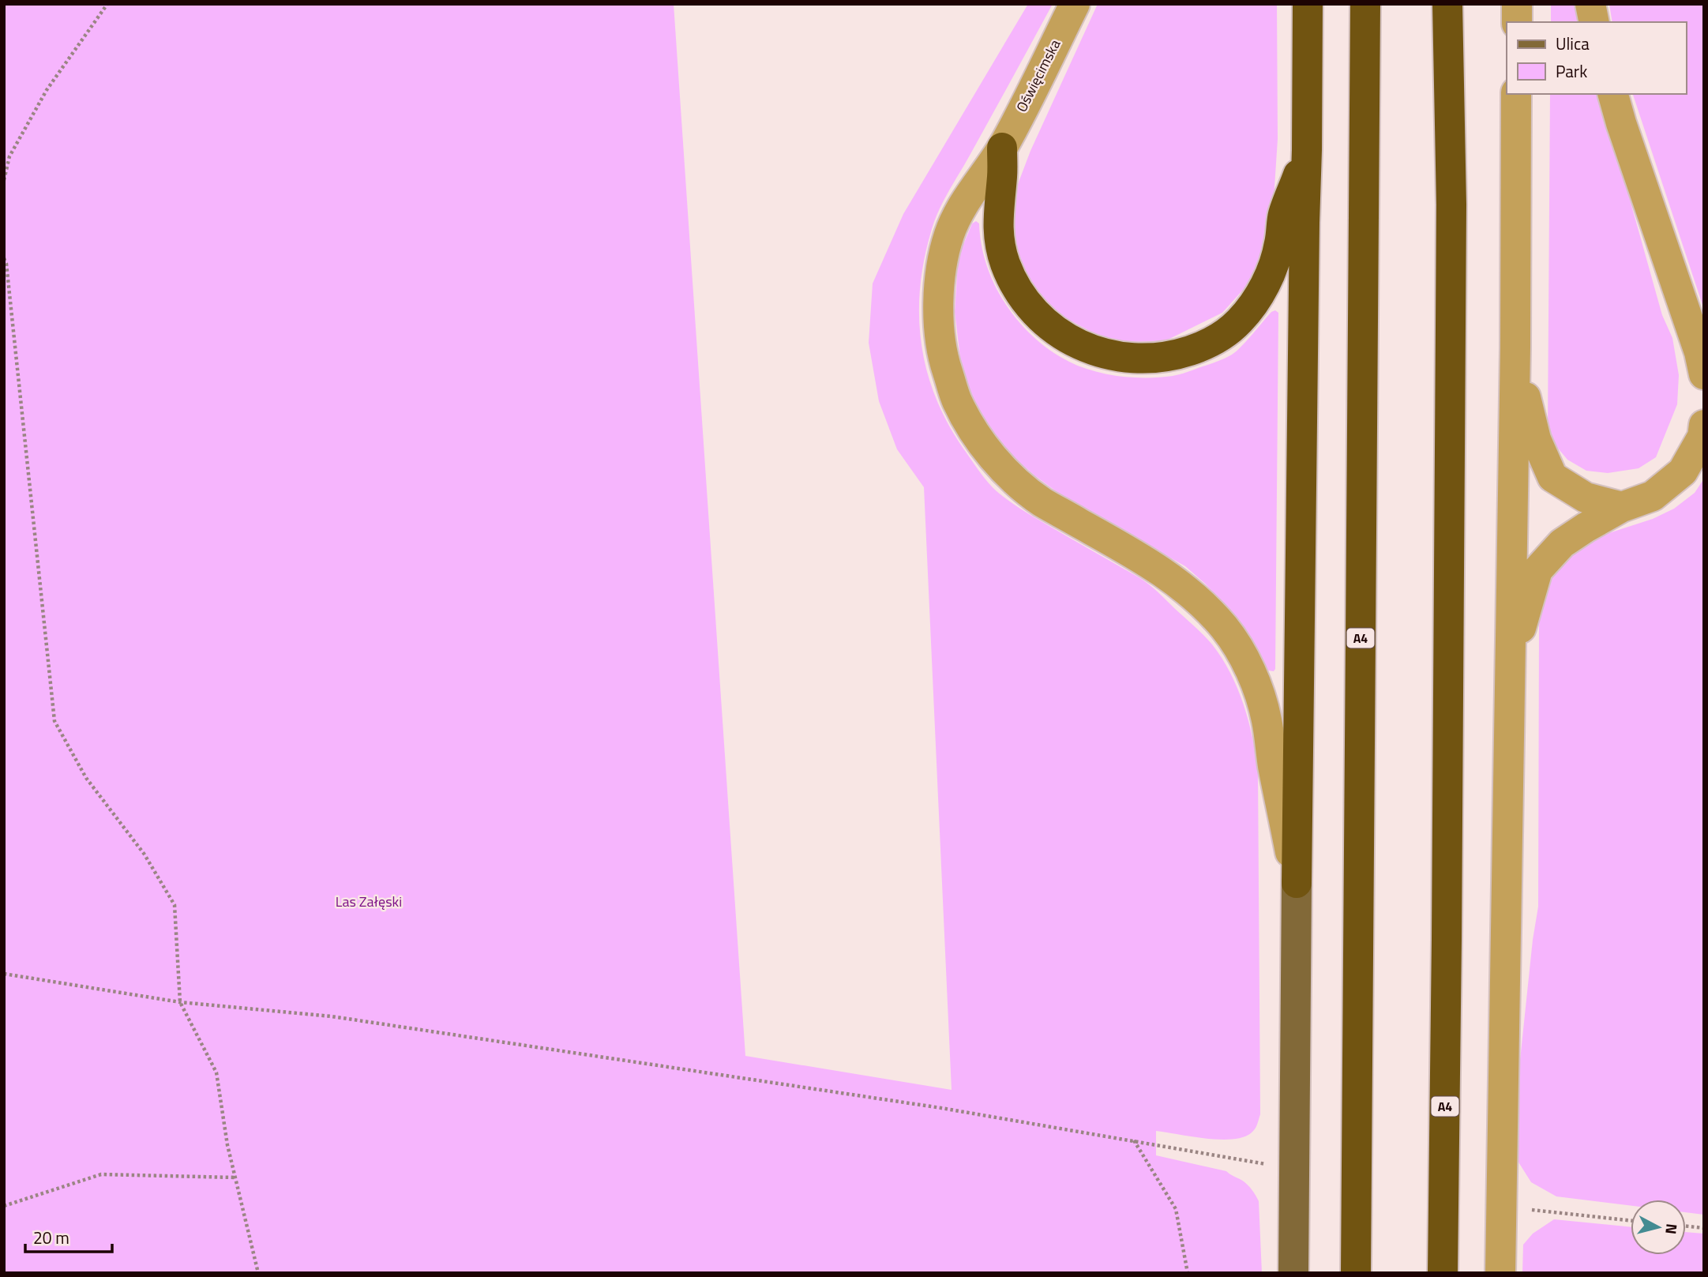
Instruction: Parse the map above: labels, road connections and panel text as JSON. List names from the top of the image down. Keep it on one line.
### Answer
{"streets":{"highway":["A4"],"street":["Oświęcimska"]},"parks":["Las Załęski"],"legend":["Ulica","Park"],"scale_bar":"20 m","north":"right"}
